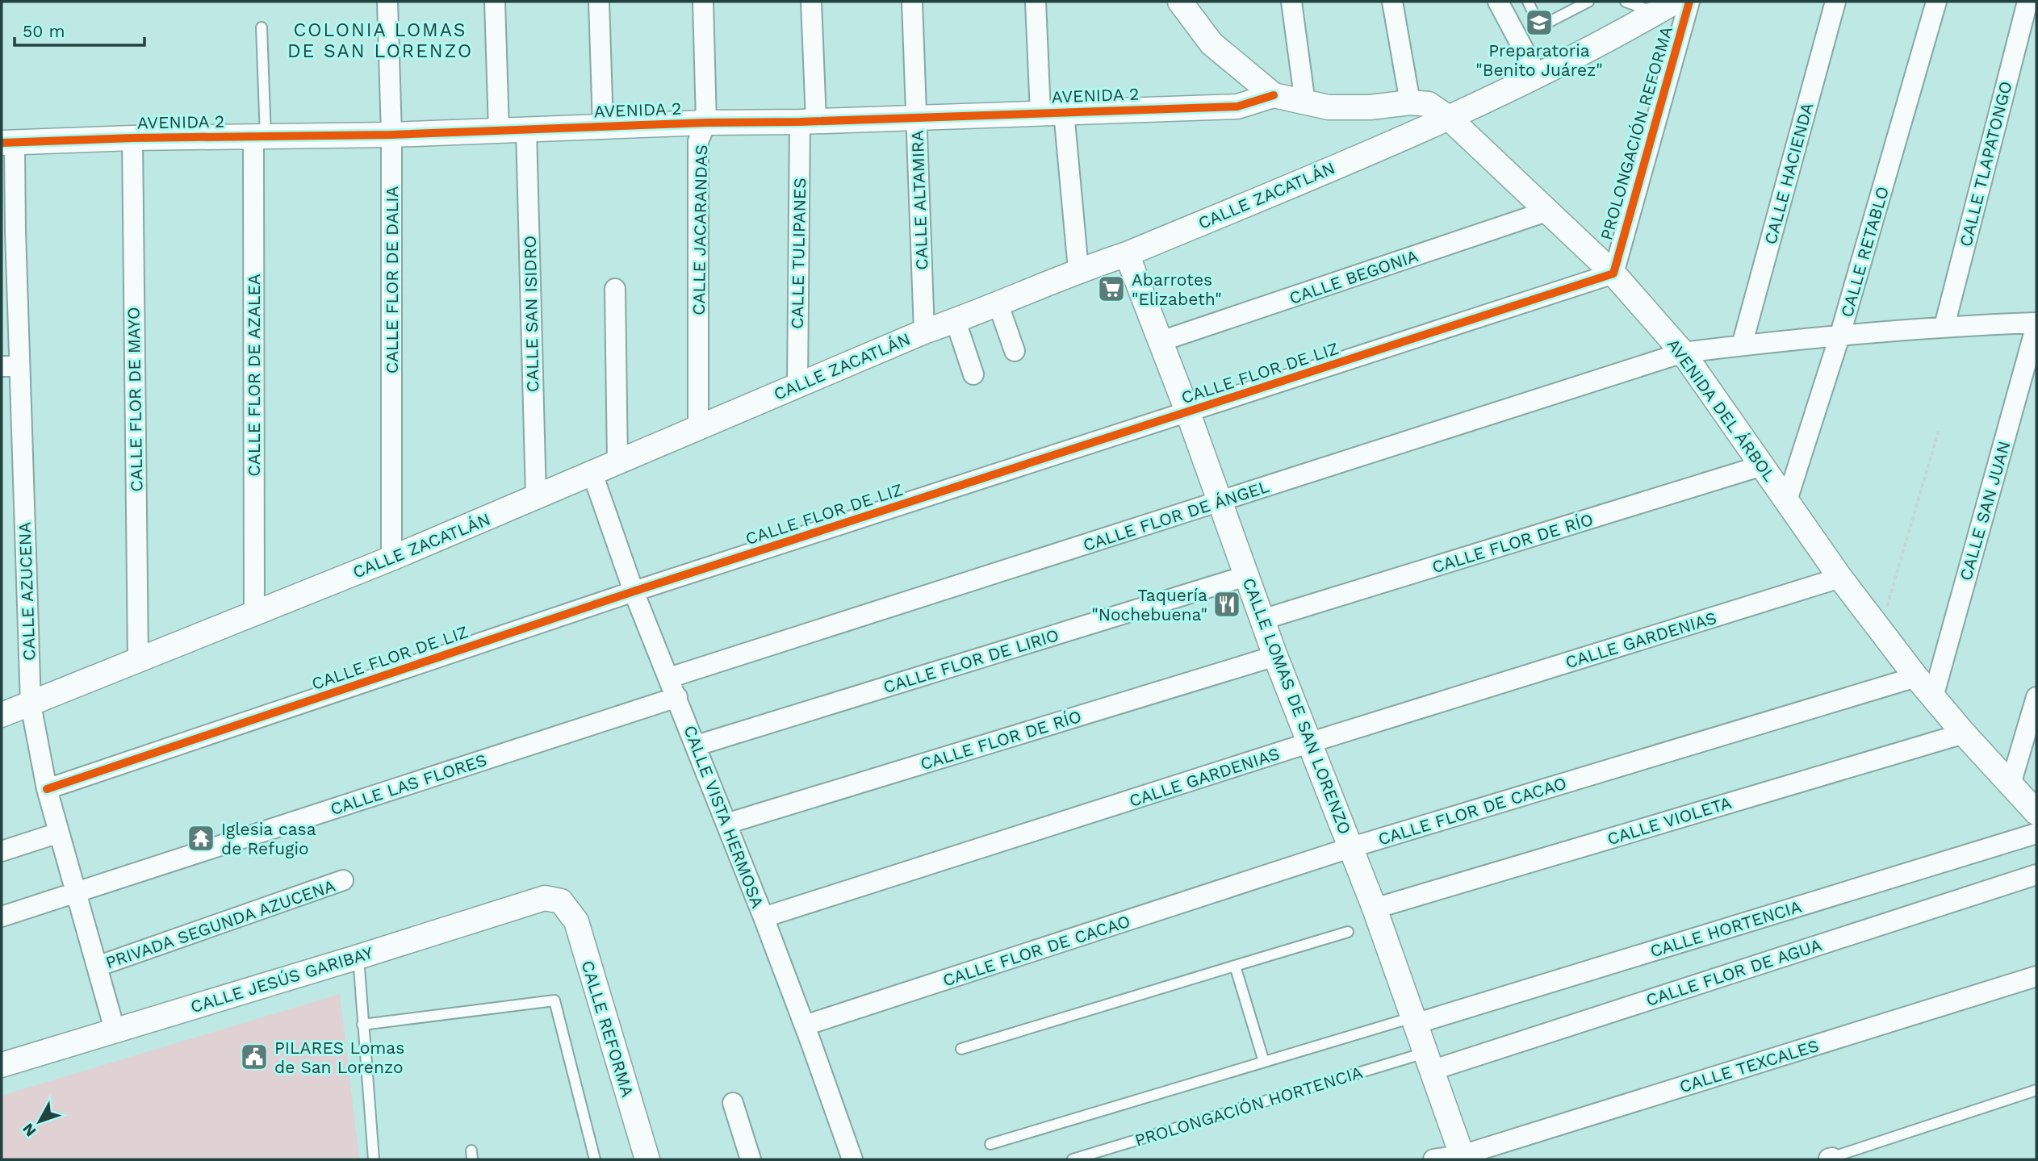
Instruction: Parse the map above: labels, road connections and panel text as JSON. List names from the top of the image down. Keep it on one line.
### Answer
{"streets":{"street":["AVENIDA 2","PROLONGACIÓN REFORMA","CALLE TLAPATONGO","CALLE HACIENDA","CALLE ZACATLÁN","CALLE ALTAMIRA","CALLE JACARANDAS","CALLE RETABLO","CALLE TULIPANES","CALLE BEGONIA","CALLE FLOR DE DALIA","CALLE SAN ISIDRO","CALLE FLOR DE LIZ","CALLE FLOR DE AZALEA","CALLE FLOR DE MAYO","AVENIDA DEL ÁRBOL","CALLE SAN JUAN","CALLE FLOR DE ÁNGEL","CALLE FLOR DE RÍO","CALLE AZUCENA","CALLE GARDENIAS","CALLE FLOR DE LIRIO","CALLE LOMAS DE SAN LORENZO","CALLE LAS FLORES","CALLE FLOR DE CACAO","CALLE VISTA HERMOSA","CALLE VIOLETA","PRIVADA SEGUNDA AZUCENA","CALLE HORTENCIA","CALLE FLOR DE AGUA","CALLE JESÚS GARIBAY","CALLE REFORMA","CALLE TEXCALES"],"lane":["PROLONGACIÓN HORTENCIA"]},"crossings":[["AVENIDA 2","CALLE ALTAMIRA"],["AVENIDA 2","CALLE JACARANDAS"],["AVENIDA 2","CALLE TULIPANES"],["AVENIDA 2","CALLE FLOR DE DALIA"],["AVENIDA 2","CALLE SAN ISIDRO"],["AVENIDA 2","CALLE FLOR DE AZALEA"],["AVENIDA 2","CALLE FLOR DE MAYO"],["AVENIDA 2","AVENIDA DEL ÁRBOL"],["AVENIDA 2","CALLE AZUCENA"],["PROLONGACIÓN REFORMA","CALLE FLOR DE LIZ"],["PROLONGACIÓN REFORMA","AVENIDA DEL ÁRBOL"],["CALLE TLAPATONGO","CALLE FLOR DE ÁNGEL"],["CALLE HACIENDA","CALLE FLOR DE ÁNGEL"],["CALLE ZACATLÁN","CALLE ALTAMIRA"],["CALLE ZACATLÁN","CALLE JACARANDAS"],["CALLE ZACATLÁN","CALLE TULIPANES"],["CALLE ZACATLÁN","CALLE FLOR DE DALIA"],["CALLE ZACATLÁN","CALLE SAN ISIDRO"],["CALLE ZACATLÁN","CALLE FLOR DE AZALEA"],["CALLE ZACATLÁN","CALLE FLOR DE MAYO"],["CALLE ZACATLÁN","AVENIDA DEL ÁRBOL"],["CALLE ZACATLÁN","CALLE AZUCENA"],["CALLE ZACATLÁN","CALLE LOMAS DE SAN LORENZO"],["CALLE ZACATLÁN","CALLE VISTA HERMOSA"],["CALLE RETABLO","AVENIDA DEL ÁRBOL"],["CALLE RETABLO","CALLE FLOR DE ÁNGEL"],["CALLE BEGONIA","AVENIDA DEL ÁRBOL"],["CALLE BEGONIA","CALLE LOMAS DE SAN LORENZO"],["CALLE FLOR DE LIZ","AVENIDA DEL ÁRBOL"],["CALLE FLOR DE LIZ","CALLE AZUCENA"],["CALLE FLOR DE LIZ","CALLE LOMAS DE SAN LORENZO"],["CALLE FLOR DE LIZ","CALLE VISTA HERMOSA"],["AVENIDA DEL ÁRBOL","CALLE SAN JUAN"],["AVENIDA DEL ÁRBOL","CALLE FLOR DE ÁNGEL"],["AVENIDA DEL ÁRBOL","CALLE FLOR DE RÍO"],["AVENIDA DEL ÁRBOL","CALLE GARDENIAS"],["AVENIDA DEL ÁRBOL","CALLE FLOR DE CACAO"],["AVENIDA DEL ÁRBOL","CALLE VIOLETA"],["CALLE SAN JUAN","CALLE FLOR DE ÁNGEL"],["CALLE FLOR DE ÁNGEL","CALLE LOMAS DE SAN LORENZO"],["CALLE FLOR DE ÁNGEL","CALLE VISTA HERMOSA"],["CALLE FLOR DE RÍO","CALLE LOMAS DE SAN LORENZO"],["CALLE FLOR DE RÍO","CALLE VISTA HERMOSA"],["CALLE AZUCENA","CALLE LAS FLORES"],["CALLE AZUCENA","PRIVADA SEGUNDA AZUCENA"],["CALLE AZUCENA","CALLE JESÚS GARIBAY"],["CALLE GARDENIAS","CALLE LOMAS DE SAN LORENZO"],["CALLE GARDENIAS","CALLE VISTA HERMOSA"],["CALLE FLOR DE LIRIO","CALLE LOMAS DE SAN LORENZO"],["CALLE FLOR DE LIRIO","CALLE VISTA HERMOSA"],["CALLE LOMAS DE SAN LORENZO","CALLE FLOR DE CACAO"],["CALLE LOMAS DE SAN LORENZO","CALLE VIOLETA"],["CALLE LOMAS DE SAN LORENZO","CALLE HORTENCIA"],["CALLE LOMAS DE SAN LORENZO","CALLE FLOR DE AGUA"],["CALLE LOMAS DE SAN LORENZO","CALLE TEXCALES"],["CALLE LOMAS DE SAN LORENZO","PROLONGACIÓN HORTENCIA"],["CALLE LAS FLORES","CALLE VISTA HERMOSA"],["CALLE FLOR DE CACAO","CALLE VISTA HERMOSA"],["CALLE FLOR DE AGUA","PROLONGACIÓN HORTENCIA"],["CALLE JESÚS GARIBAY","CALLE REFORMA"]],"districts":["COLONIA LOMAS DE SAN LORENZO"],"places":{"school or university":["Preparatoria \"Benito Juárez\""],"supermarket":["Abarrotes \"Elizabeth\""],"restaurant":["Taquería \"Nochebuena\""],"temple":["Iglesia casa de Refugio"],"public building":["PILARES Lomas de San Lorenzo"]},"scale_bar":"50 m","north":"bottom left"}
